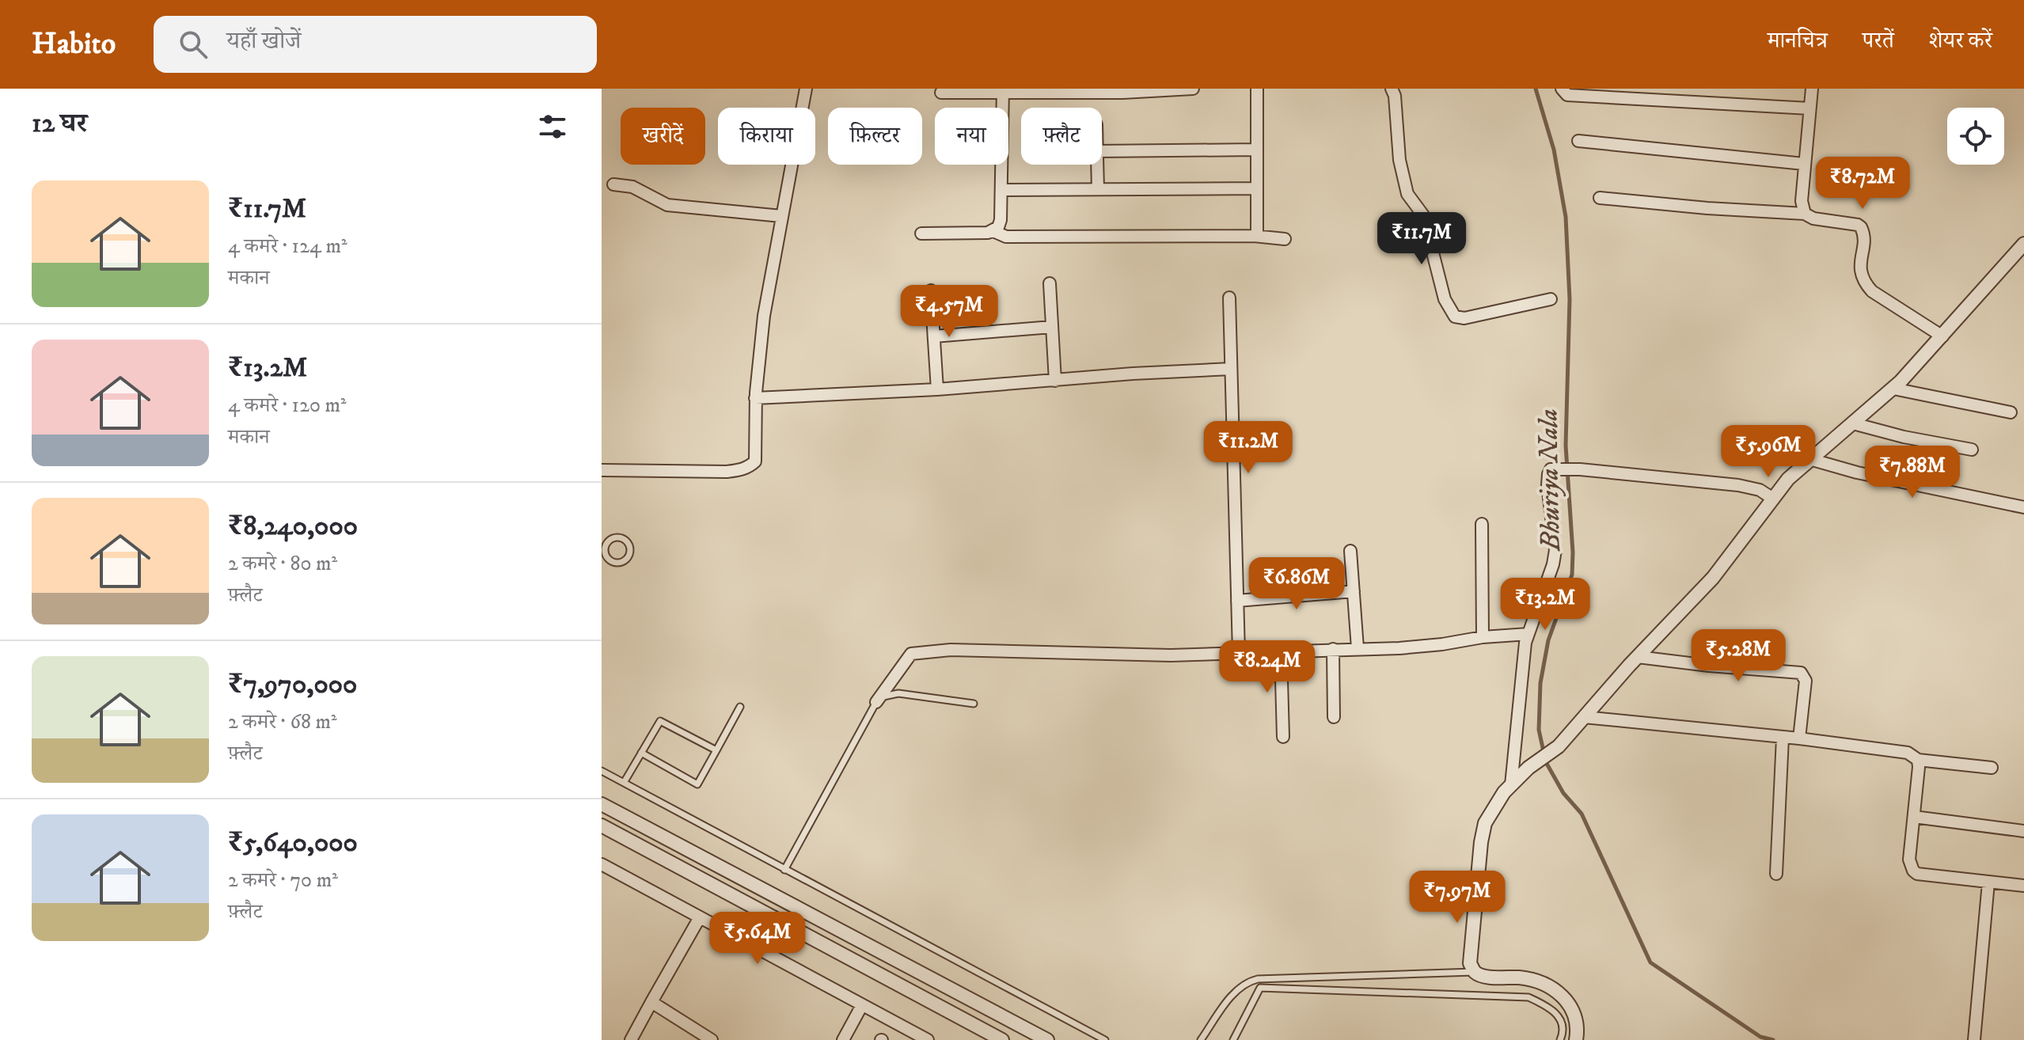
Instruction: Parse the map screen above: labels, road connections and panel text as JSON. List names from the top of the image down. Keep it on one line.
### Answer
{"water":["Bhuriya Nala"],"page":{"header":"Habito","search":"यहाँ खोजें","nav":["मानचित्र","परतें","शेयर करें"],"heading":"12 घर","chip":["खरीदें","किराया","फ़िल्टर","नया","फ़्लैट"],"price":["₹8.72M","₹11.7M","₹4.57M","₹11.2M","₹5.96M","₹7.88M","₹6.86M","₹13.2M","₹5.28M","₹8.24M","₹7.97M","₹5.64M"],"list":[{"name":"₹11.7M","note":"4 कमरे · 124 m² · मकान"},{"name":"₹13.2M","note":"4 कमरे · 120 m² · मकान"},{"name":"₹8,240,000","note":"2 कमरे · 80 m² · फ़्लैट"},{"name":"₹7,970,000","note":"2 कमरे · 68 m² · फ़्लैट"},{"name":"₹5,640,000","note":"2 कमरे · 70 m² · फ़्लैट"}]}}
